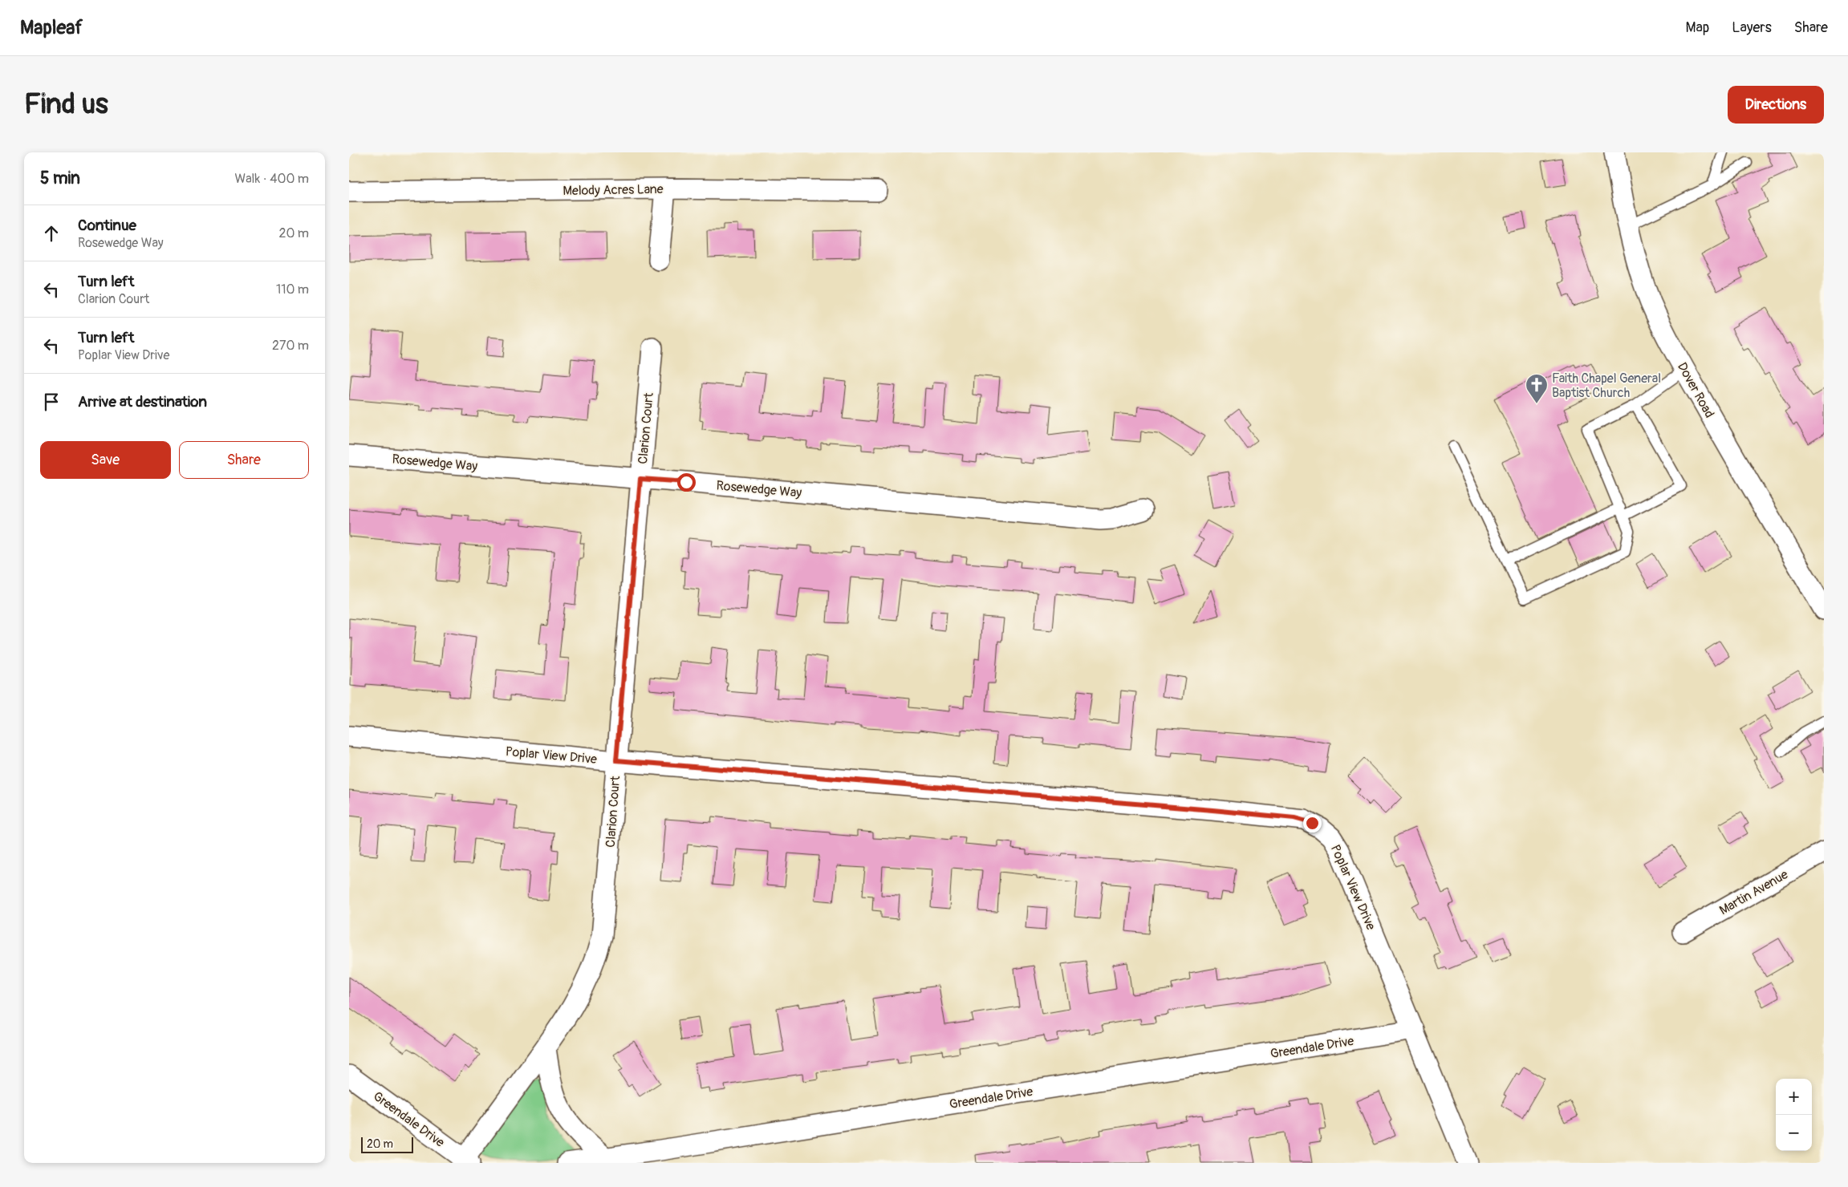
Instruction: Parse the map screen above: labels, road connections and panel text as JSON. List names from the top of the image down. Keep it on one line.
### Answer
{"streets":{"street":["Melody Acres Lane","Dover Road","Clarion Court","Rosewedge Way","Poplar View Drive","Martin Avenue","Greendale Drive"]},"crossings":[["Clarion Court","Rosewedge Way"],["Clarion Court","Poplar View Drive"],["Clarion Court","Greendale Drive"],["Poplar View Drive","Greendale Drive"]],"places":{"church":["Faith Chapel General Baptist Church"]},"scale_bar":"20 m","page":{"header":"Mapleaf","nav":["Map","Layers","Share"],"buttons":["Directions",["Save","Share"]],"title":"Find us","heading":["5 min","Walk · 400 m"],"list":[["Continue","Rosewedge Way","20 m"],["Turn left","Clarion Court","110 m"],["Turn left","Poplar View Drive","270 m"],"Arrive at destination"],"map_buttons":["+","−"],"scale":"20 m"}}
